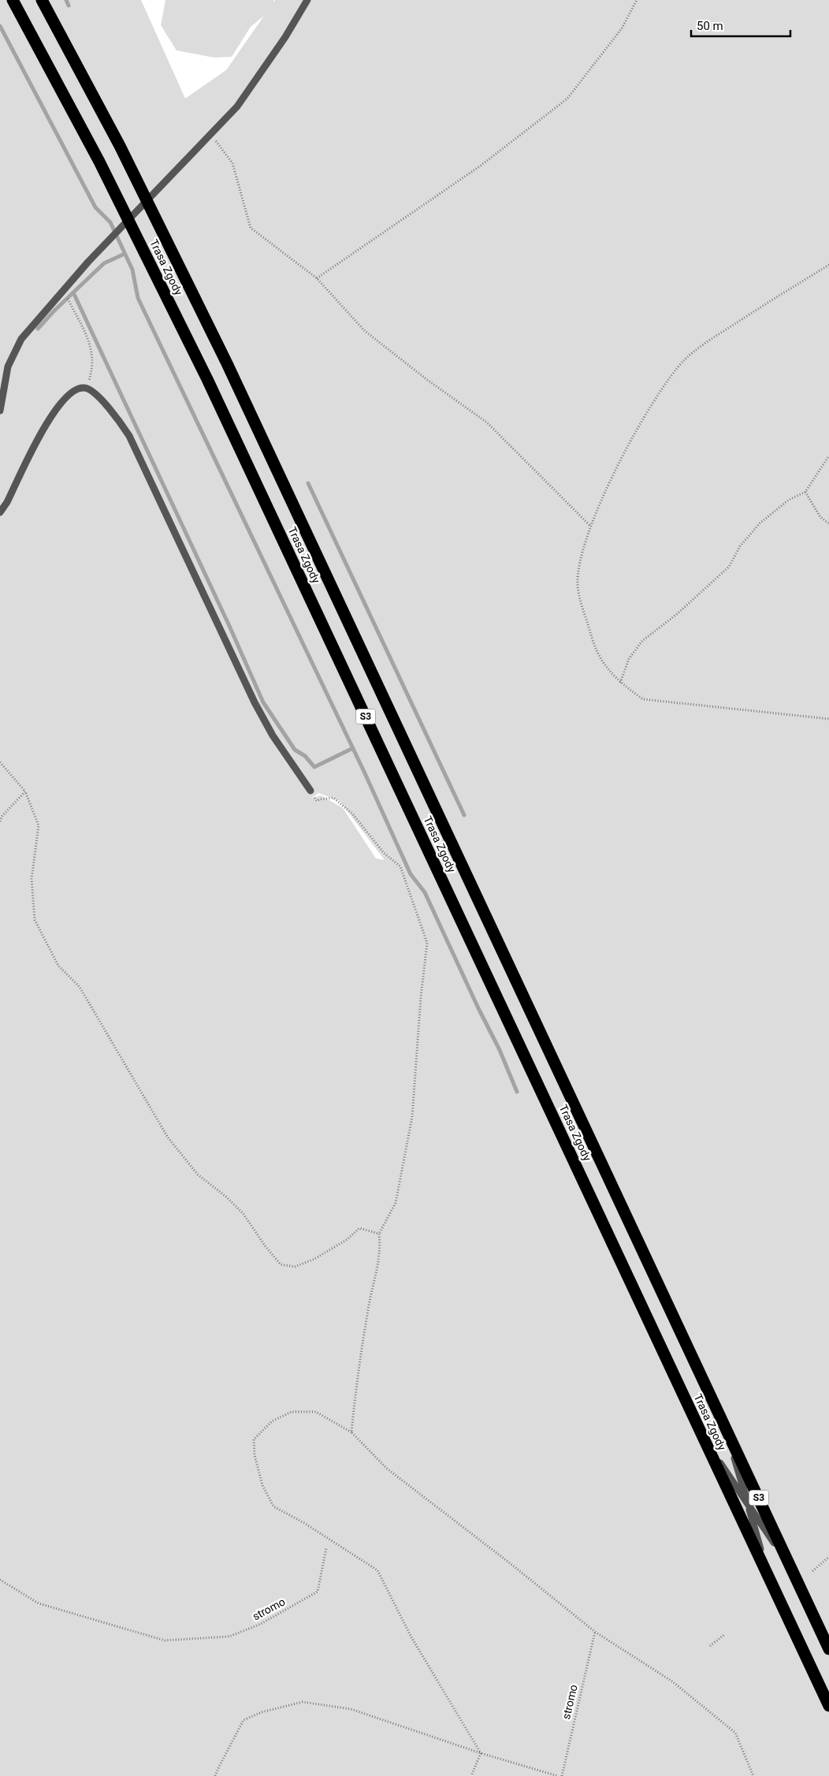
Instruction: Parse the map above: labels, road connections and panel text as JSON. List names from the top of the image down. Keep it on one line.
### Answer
{"streets":{"highway":["Trasa Zgody","S3"],"path":["stromo"]},"scale_bar":"50 m"}
